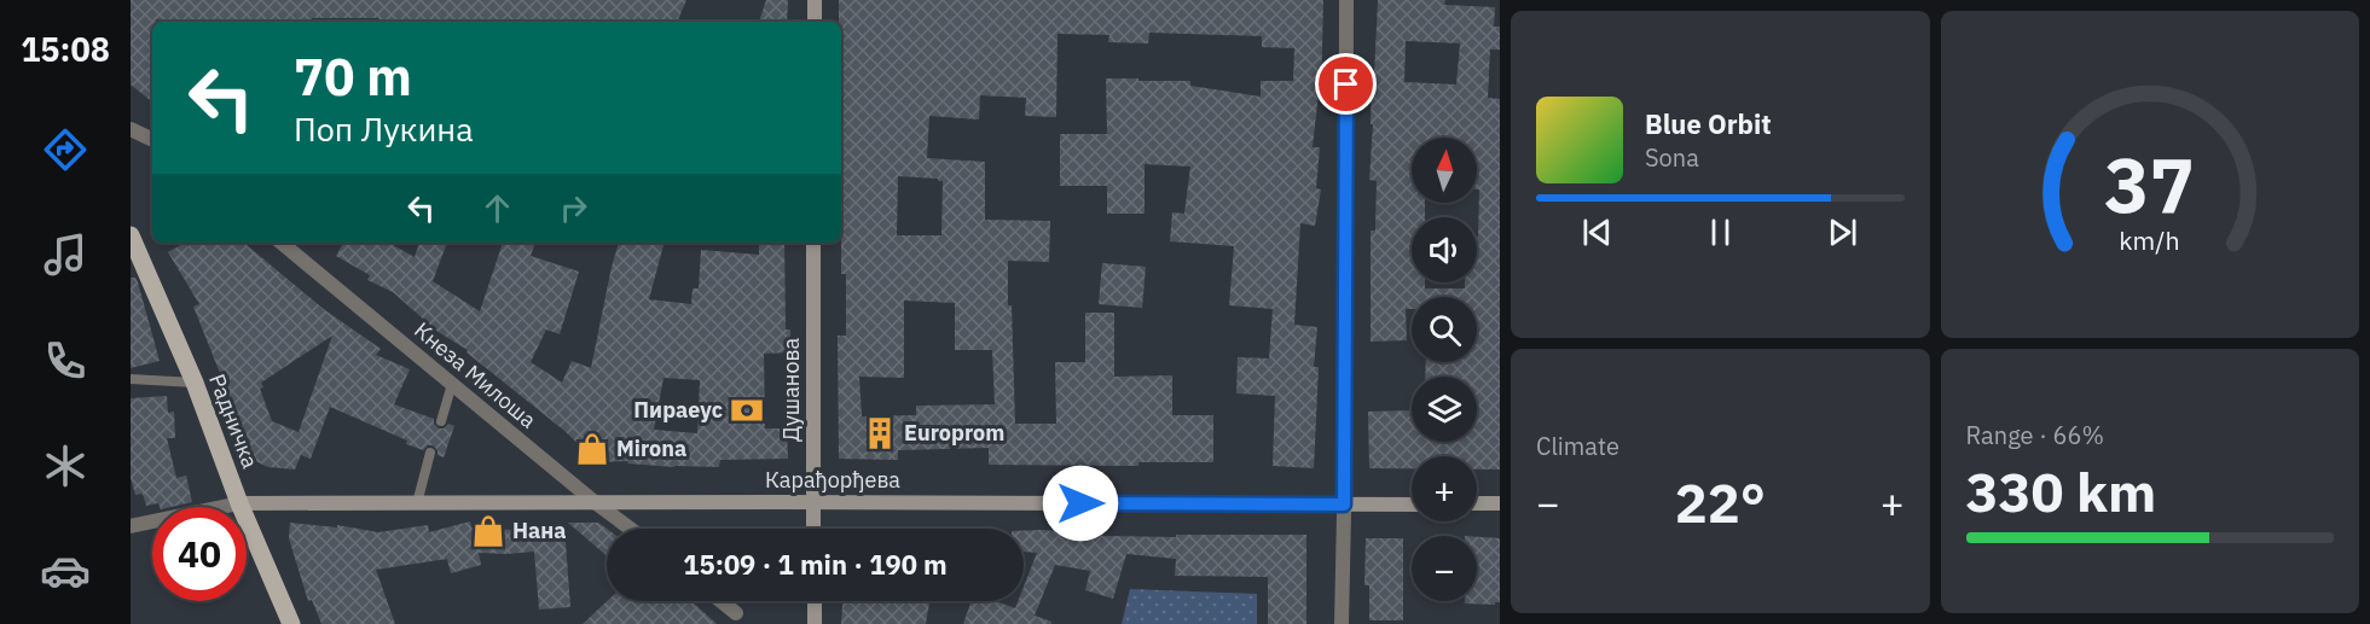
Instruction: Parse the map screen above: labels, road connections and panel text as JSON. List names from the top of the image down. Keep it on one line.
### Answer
{"streets":{"main road":["Радничка"],"street":["Кнеза Милоша","Душанова","Карађорђева"]},"crossings":[["Кнеза Милоша","Карађорђева"],["Душанова","Карађорђева"],["Радничка","Карађорђева"]],"places":{"bank":["Пираеус"],"building":["Europrom"],"shop":["Mirona","Нана"]},"north":"top","page":{"tabs":"15:08","turn":["70 m","Поп Лукина"],"song":["Blue Orbit","Sona"],"map_buttons":["+","−"],"tile":["Climate",["Range · 66%","330 km"]],"heat":["−","22°","+"],"limit":"40","trip":"15:09 · 1 min · 190 m","gauge":["37","km/h"]}}
